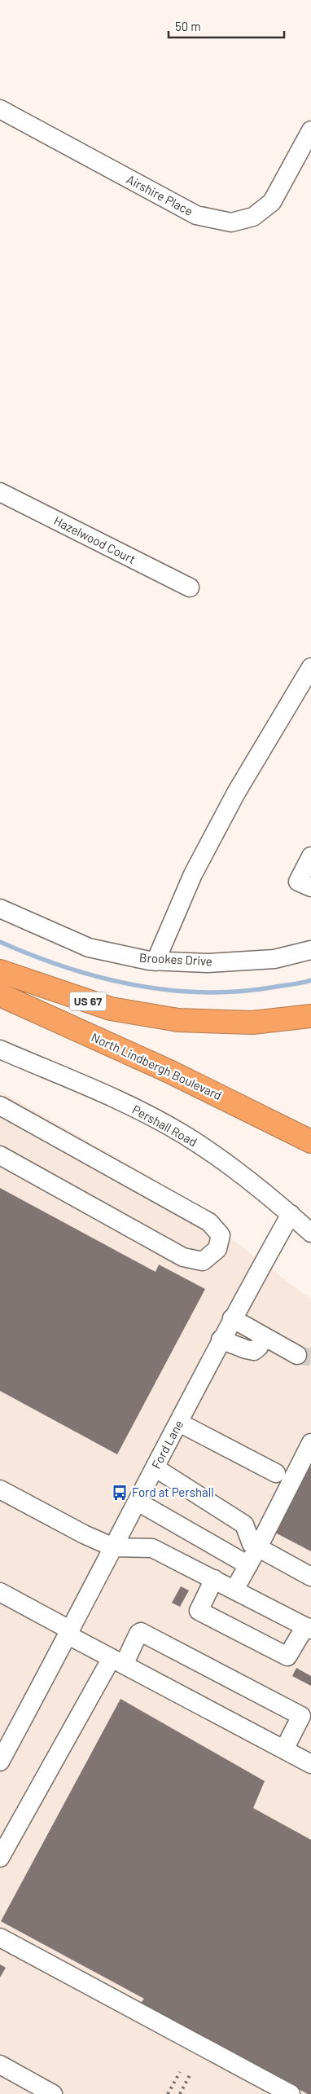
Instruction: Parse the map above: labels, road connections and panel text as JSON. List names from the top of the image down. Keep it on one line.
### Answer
{"streets":{"highway":["US 67","North Lindbergh Boulevard"],"street":["Airshire Place","Hazelwood Court","Brookes Drive","Pershall Road","Ford Lane"]},"crossings":[["Pershall Road","Ford Lane"]],"places":{"bus stop":["Ford at Pershall"]},"scale_bar":"50 m"}
